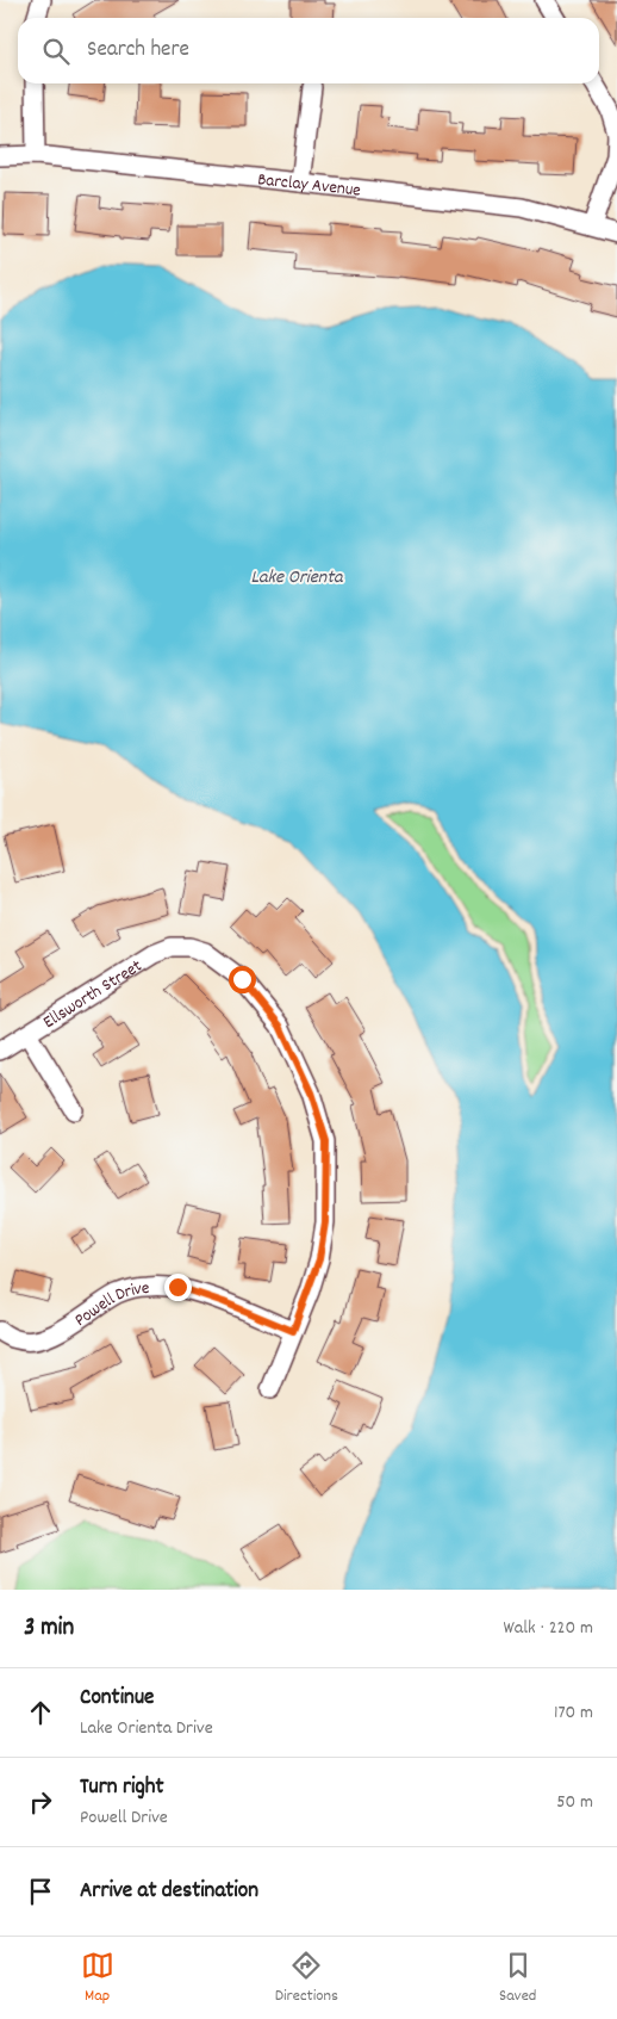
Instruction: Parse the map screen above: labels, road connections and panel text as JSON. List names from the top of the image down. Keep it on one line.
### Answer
{"streets":{"street":["Barclay Avenue","Ellsworth Street","Powell Drive"]},"crossings":[["Ellsworth Street","Powell Drive"]],"water":["Lake Orienta"],"page":{"search":"Search here","heading":["3 min","Walk · 220 m"],"list":[["Continue","Lake Orienta Drive","170 m"],["Turn right","Powell Drive","50 m"],"Arrive at destination"],"nav":["Map","Directions","Saved"]}}
